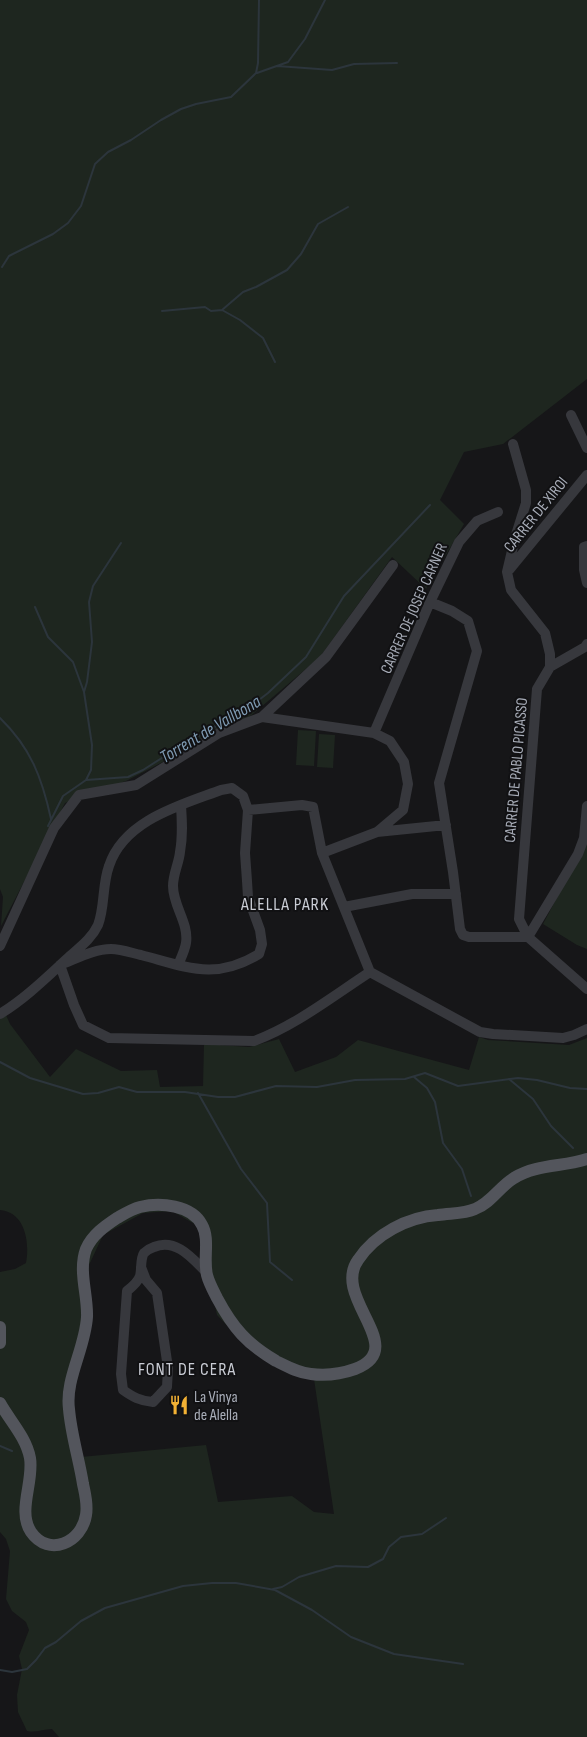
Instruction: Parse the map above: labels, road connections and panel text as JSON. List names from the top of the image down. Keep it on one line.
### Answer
{"streets":{"street":["CARRER DE XIROI","CARRER DE JOSEP CARNER","CARRER DE PABLO PICASSO"]},"districts":["ALELLA PARK","FONT DE CERA"],"water":["Torrent de Vallbona"],"places":{"restaurant":["La Vinya de Alella"]}}
